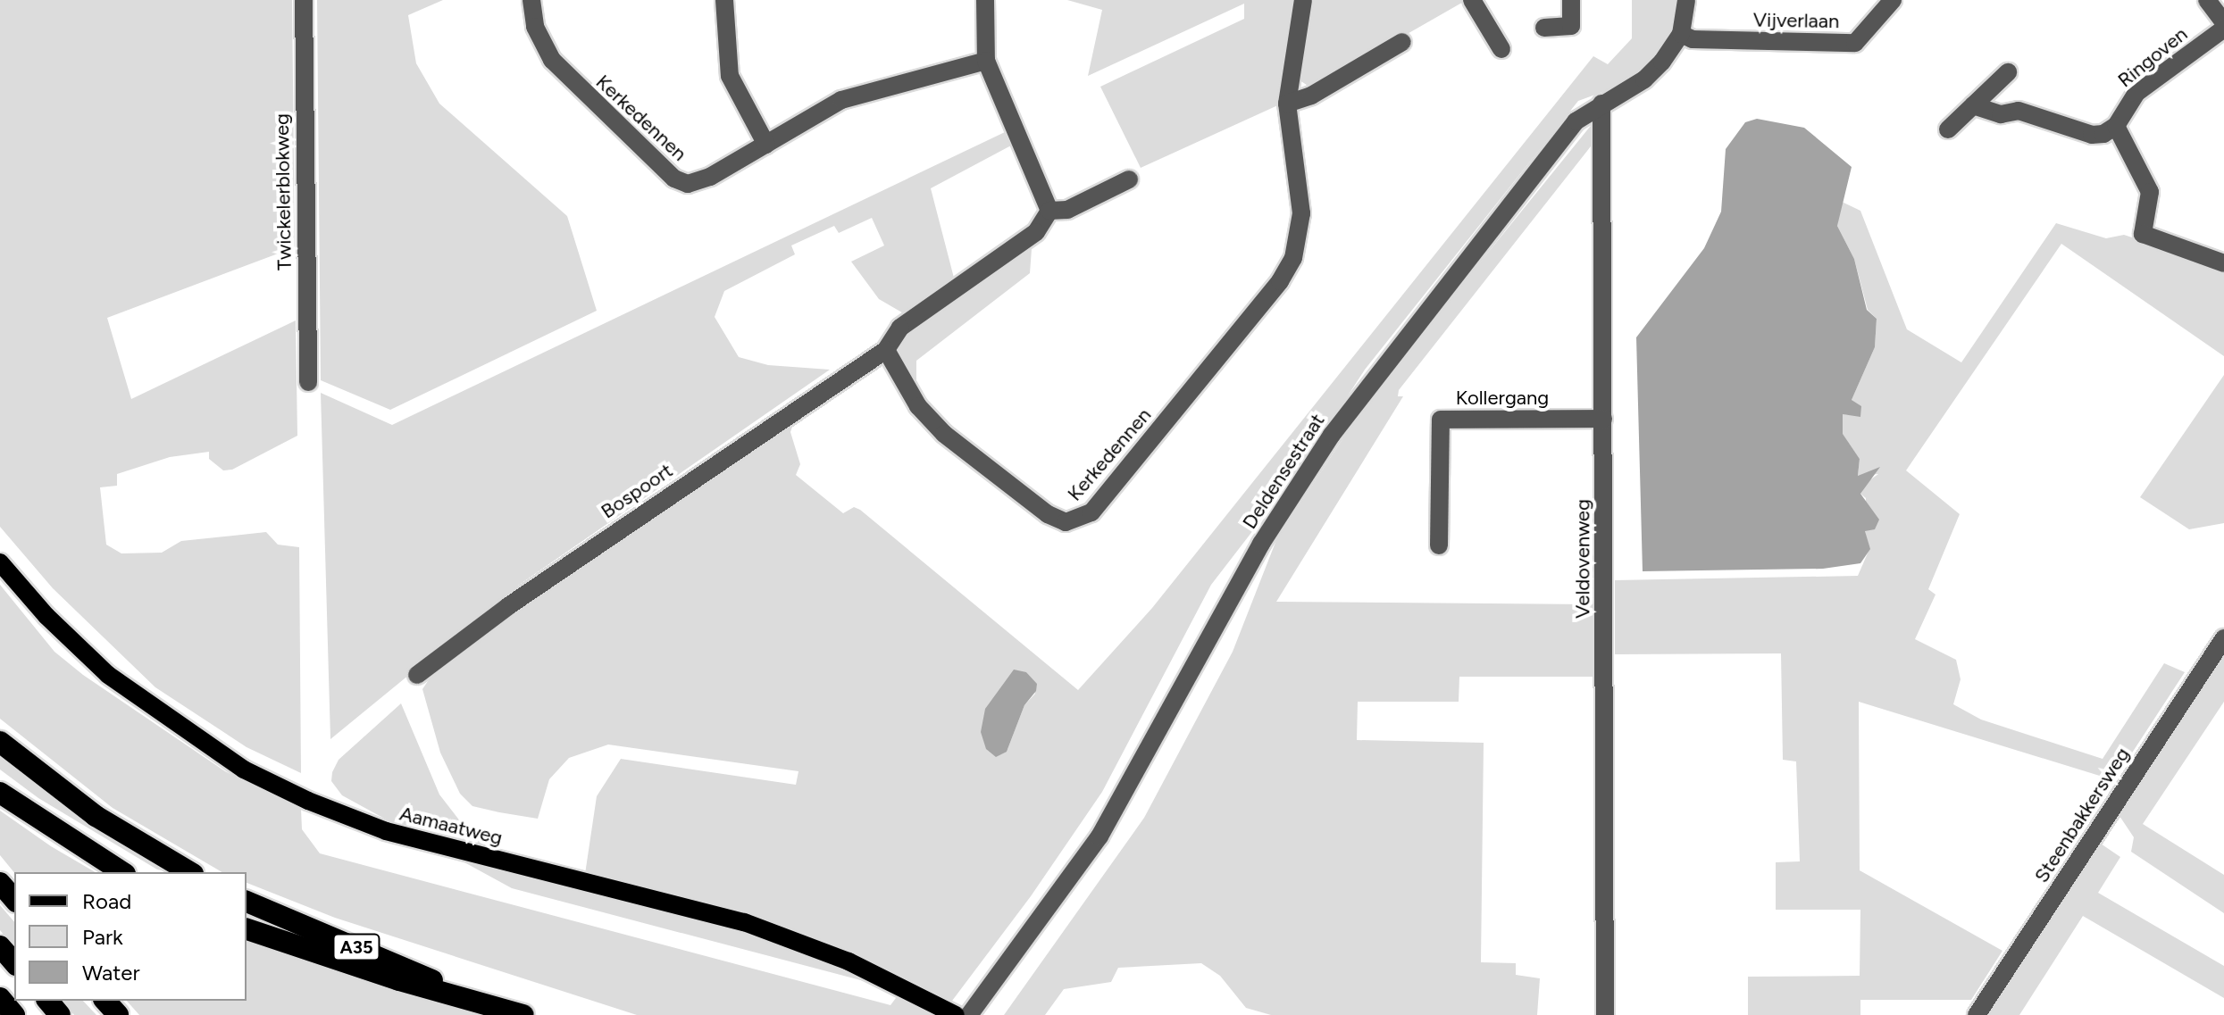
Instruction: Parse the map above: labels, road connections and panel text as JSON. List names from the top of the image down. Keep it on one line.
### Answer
{"streets":{"highway":["A35"],"main road":["Aamaatweg"],"street":["Vijverlaan","Ringoven","Kerkedennen","Twickelerblokweg","Kollergang","Deldensestraat","Bospoort","Veldovenweg","Steenbakkersweg"]},"crossings":[["Vijverlaan","Deldensestraat"],["Kerkedennen","Bospoort"],["Kollergang","Veldovenweg"],["Deldensestraat","Veldovenweg"]],"legend":["Road","Park","Water"]}
